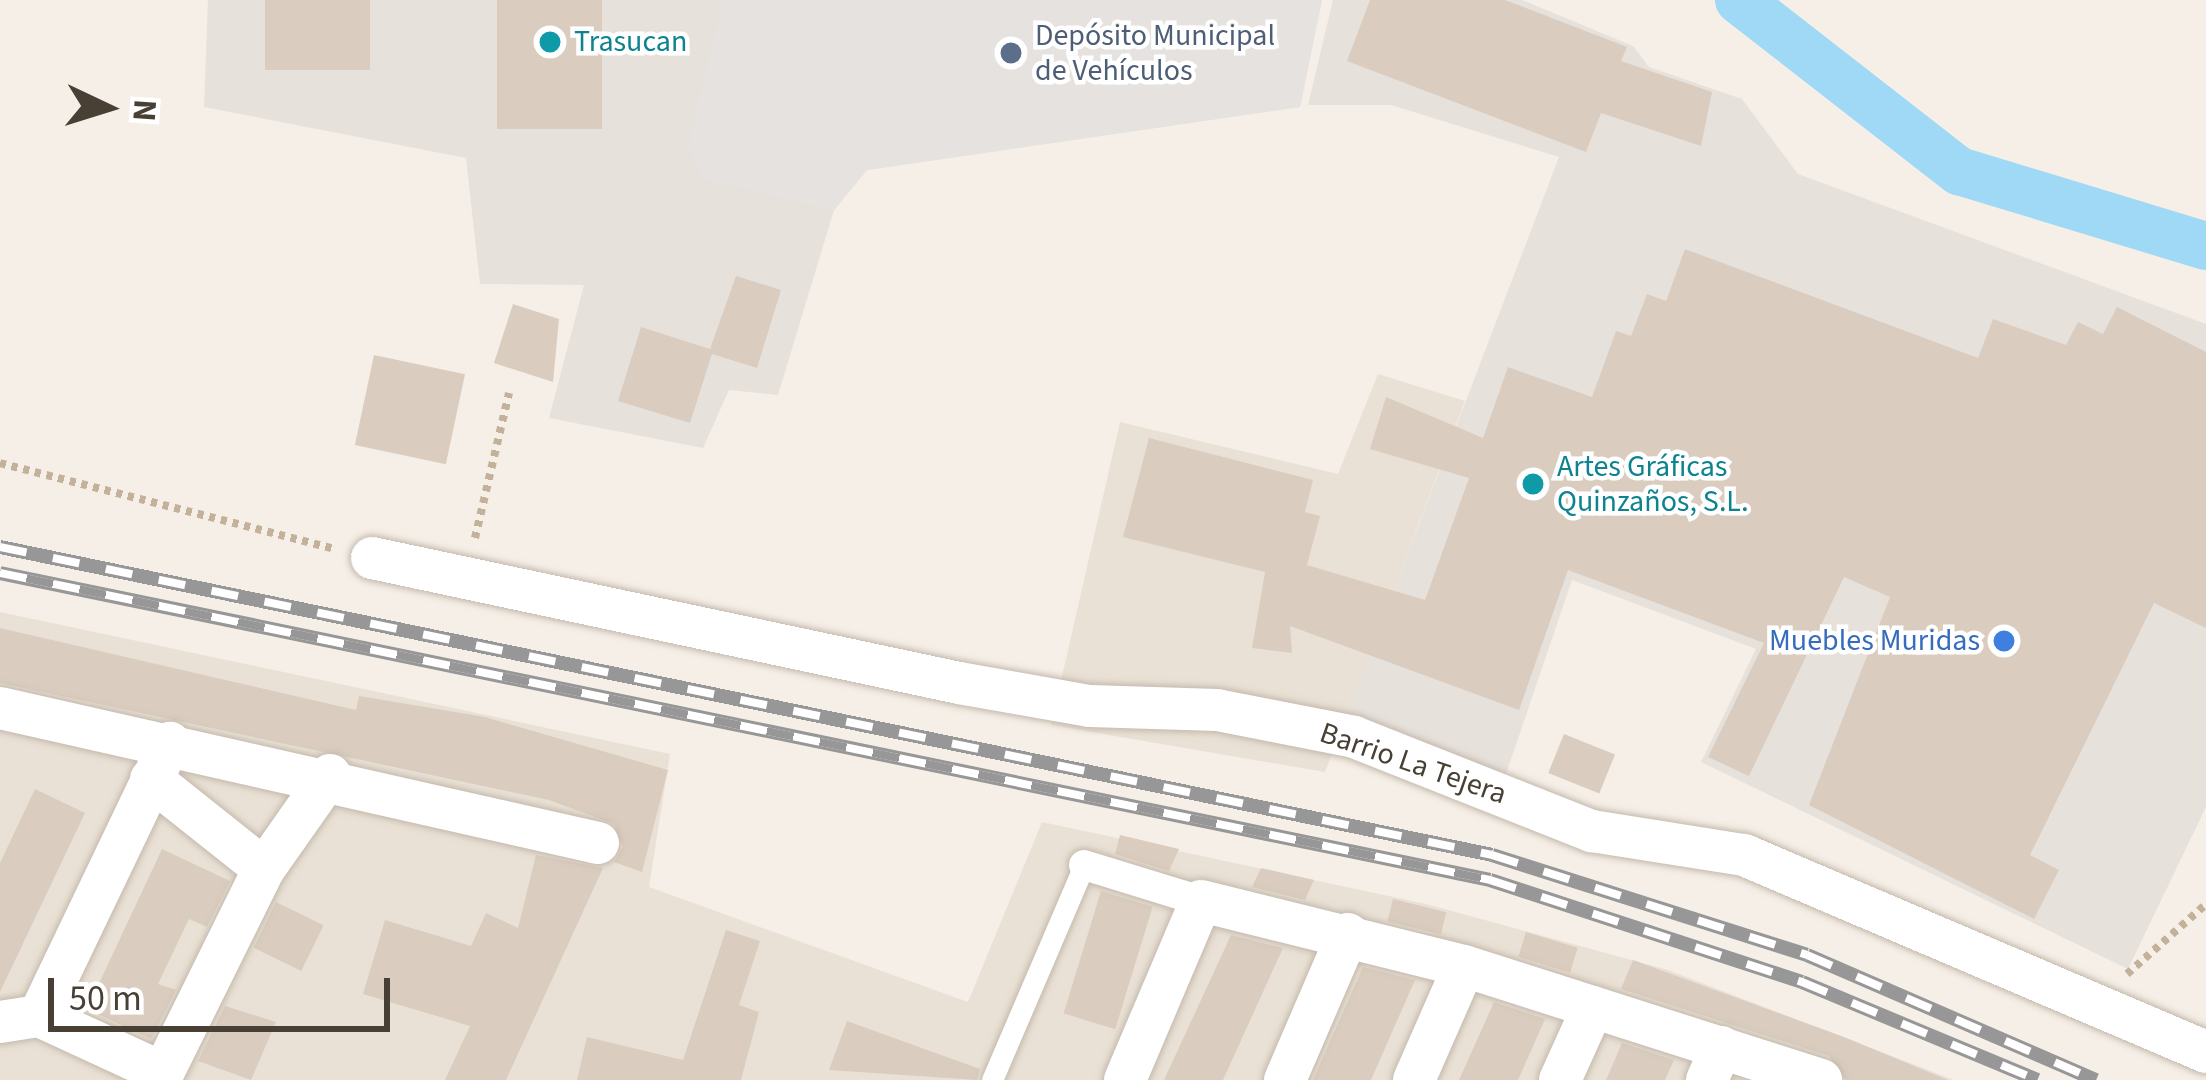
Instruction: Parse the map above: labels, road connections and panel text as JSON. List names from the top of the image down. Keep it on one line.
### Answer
{"streets":{"street":["Barrio La Tejera"]},"places":["Trasucan","Depósito Municipal de Vehículos","Artes Gráficas Quinzaños, S.L.","Muebles Muridas"],"scale_bar":"50 m","north":"right"}
